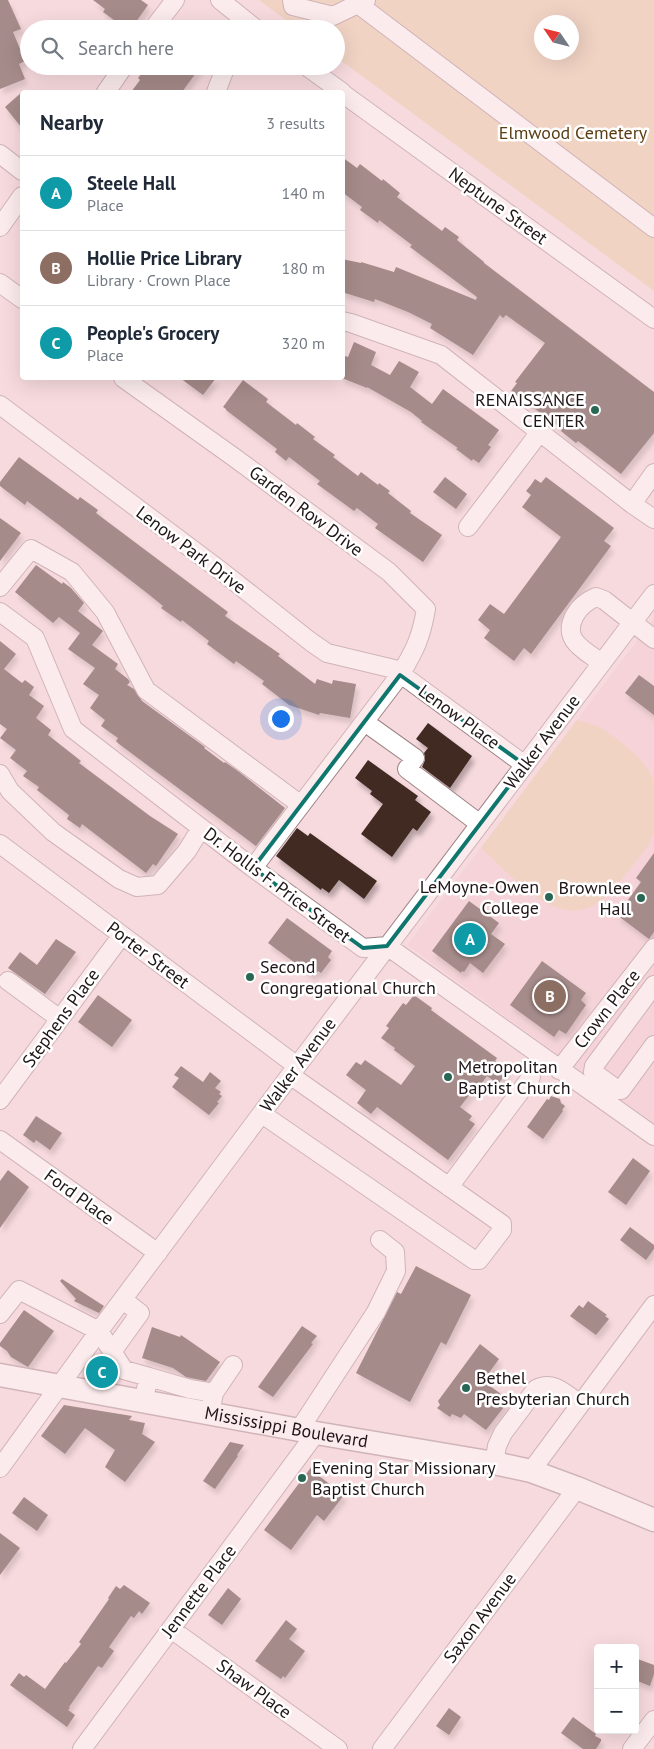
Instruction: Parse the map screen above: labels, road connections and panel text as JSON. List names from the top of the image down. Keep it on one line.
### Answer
{"streets":{"main road":["Mississippi Boulevard"],"street":["Neptune Street","Garden Row Drive","Lenow Park Drive","Lenow Place","Walker Avenue","Dr. Hollis F. Price Street","Porter Street","Crown Place","Stephens Place","Ford Place","Jennette Place","Saxon Avenue","Shaw Place"]},"crossings":[["Garden Row Drive","Lenow Park Drive"],["Garden Row Drive","Lenow Place"],["Lenow Park Drive","Lenow Place"],["Lenow Place","Walker Avenue"],["Walker Avenue","Dr. Hollis F. Price Street"],["Walker Avenue","Porter Street"],["Walker Avenue","Ford Place"],["Walker Avenue","Mississippi Boulevard"],["Porter Street","Stephens Place"],["Mississippi Boulevard","Jennette Place"],["Mississippi Boulevard","Saxon Avenue"],["Jennette Place","Shaw Place"]],"parks":["Elmwood Cemetery"],"places":["RENAISSANCE CENTER","LeMoyne-Owen College","Brownlee Hall","Second Congregational Church","Metropolitan Baptist Church","Bethel Presbyterian Church","Evening Star Missionary Baptist Church"],"north":"top left","page":{"search":"Search here","heading":["Nearby","3 results"],"list":[{"mark":"A","name":"Steele Hall","note":"Place","value":"140 m"},{"mark":"B","name":"Hollie Price Library","note":"Library · Crown Place","value":"180 m"},{"mark":"C","name":"People's Grocery","note":"Place","value":"320 m"}],"pins":["A","B","C"],"map_buttons":["+","−"]}}
